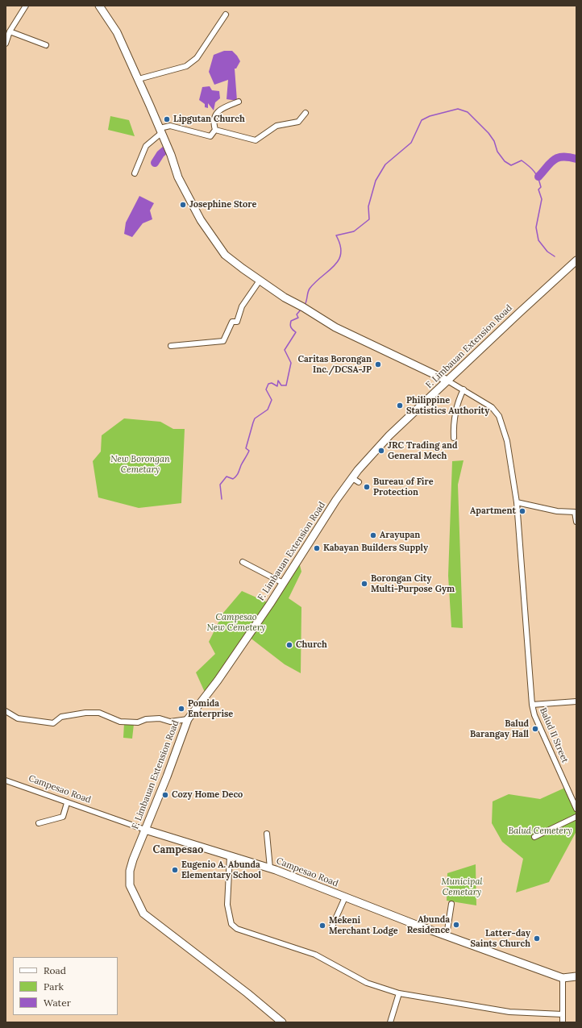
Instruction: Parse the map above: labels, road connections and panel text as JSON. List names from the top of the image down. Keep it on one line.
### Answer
{"streets":{"street":["F. Limbauan Extension Road","Balud II Street","Campesao Road"]},"crossings":[["F. Limbauan Extension Road","Balud II Street"],["F. Limbauan Extension Road","Campesao Road"]],"districts":["Campesao"],"parks":["New Borongan Cemetary","Campesao New Cemetery","Balud Cemetery","Municipal Cemetary"],"places":["Lipgutan Church","Josephine Store","Caritas Borongan Inc./DCSA-JP","Philippine Statistics Authority","JRC Trading and General Mech","Bureau of Fire Protection","Apartment","Arayupan","Kabayan Builders Supply","Borongan City Multi-Purpose Gym","Church","Pomida Enterprise","Balud Barangay Hall","Cozy Home Deco","Eugenio A. Abunda Elementary School","Abunda Residence","Mekeni Merchant Lodge","Latter-day Saints Church"],"legend":["Road","Park","Water"]}
